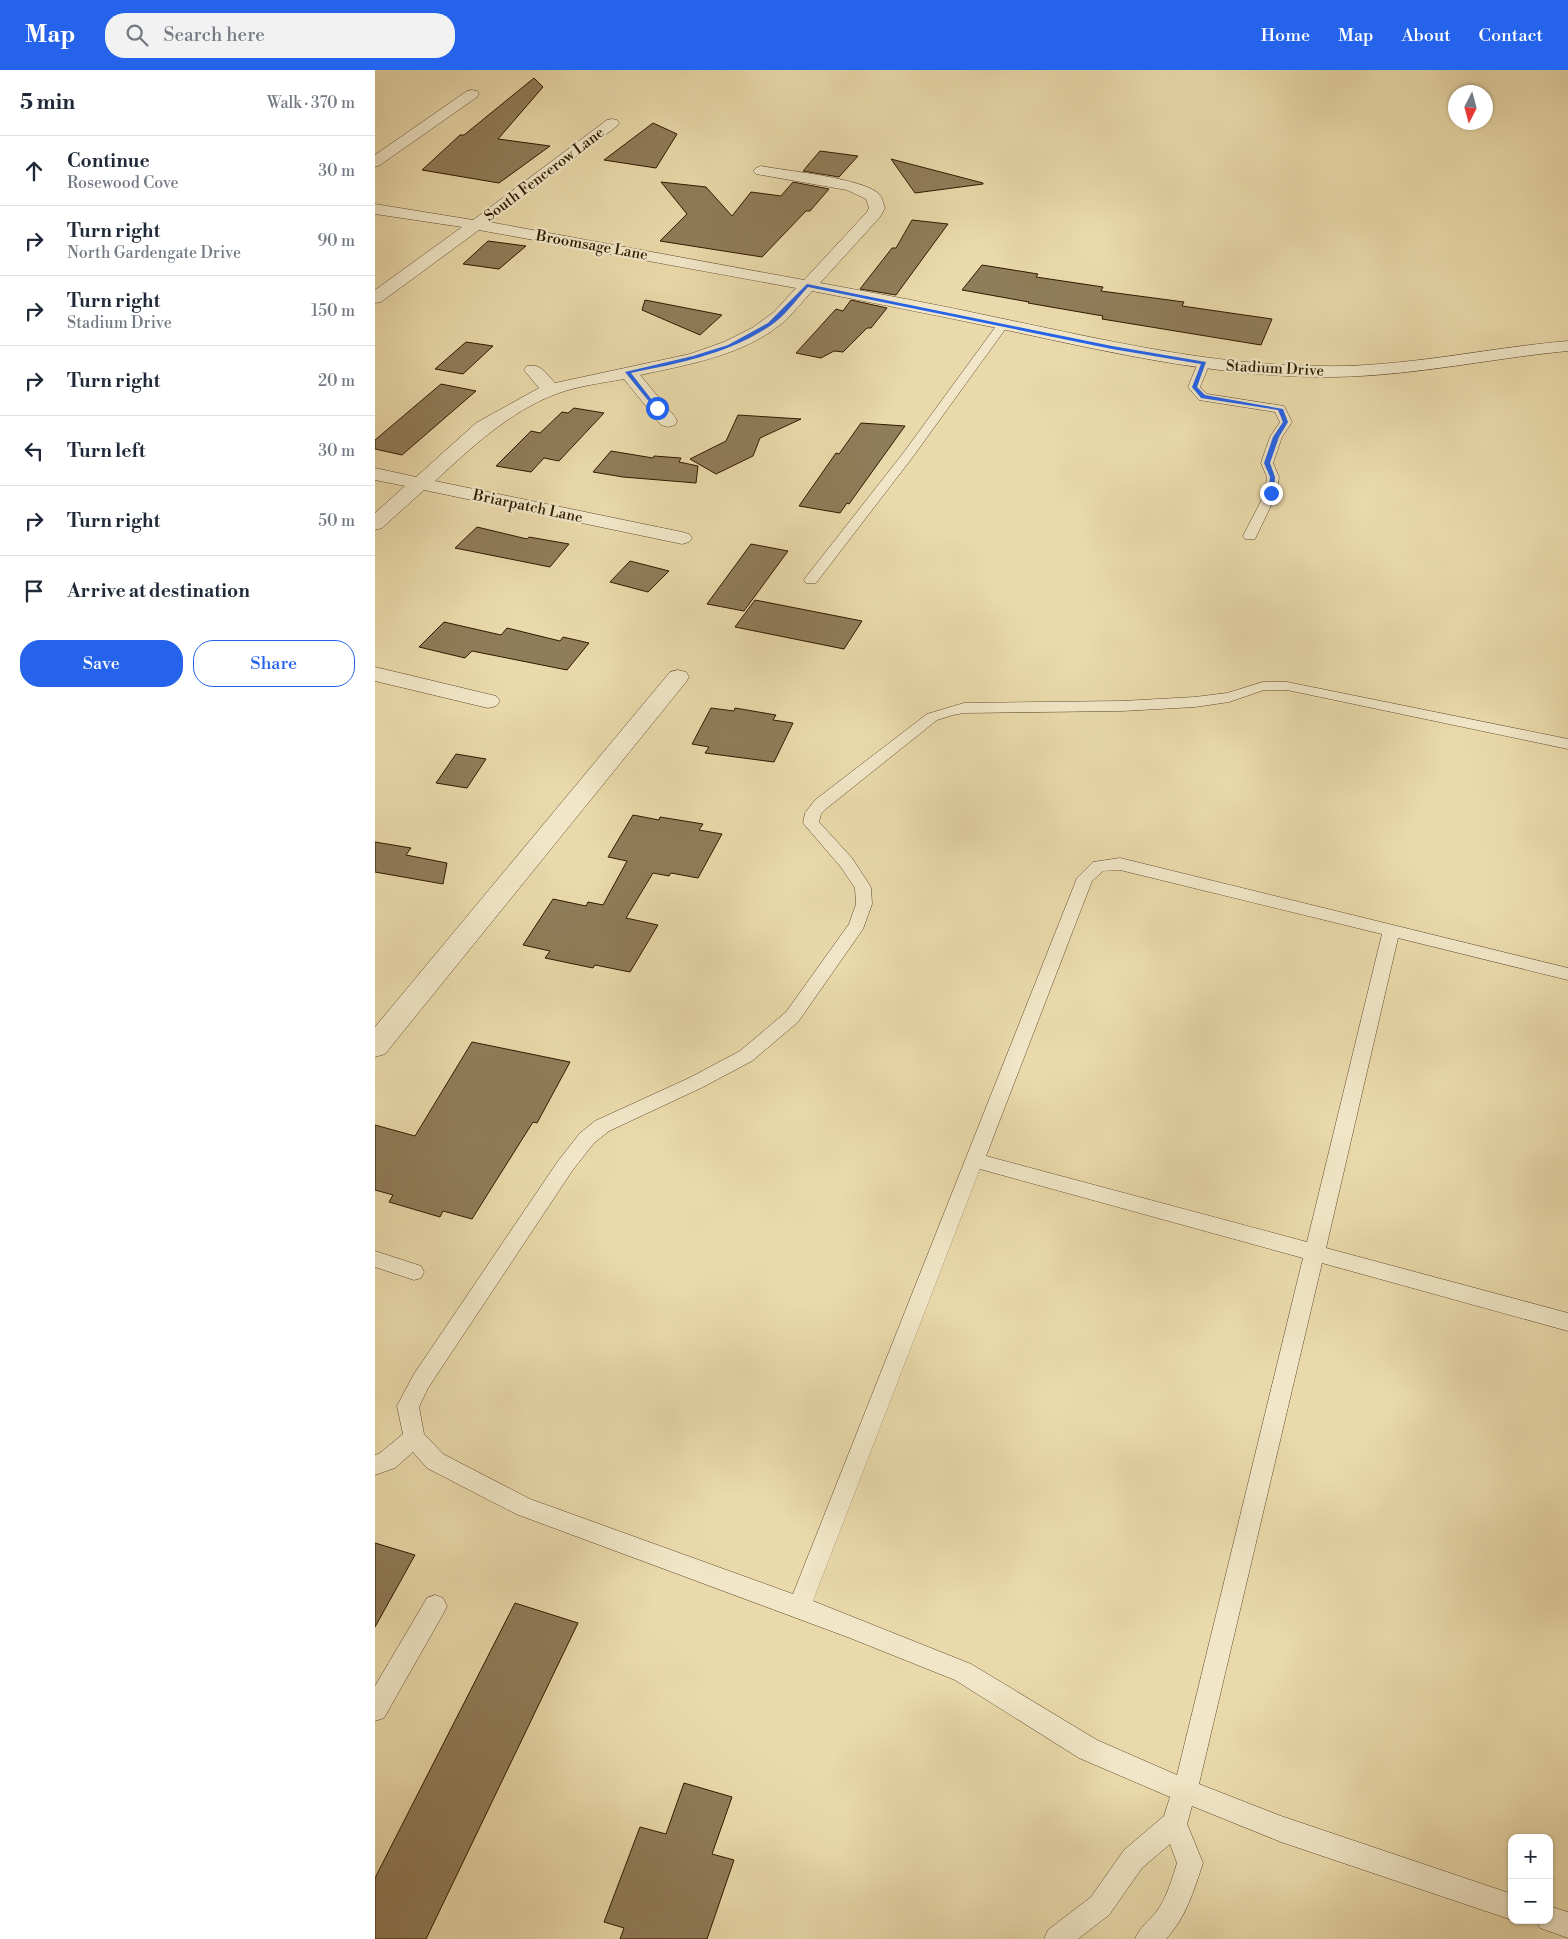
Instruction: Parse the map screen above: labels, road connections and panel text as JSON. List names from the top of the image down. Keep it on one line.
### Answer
{"streets":{"street":["South Fencerow Lane","Broomsage Lane","Stadium Drive","Briarpatch Lane"]},"crossings":[["South Fencerow Lane","Broomsage Lane"],["Broomsage Lane","Stadium Drive"]],"north":"bottom","page":{"header":"Map","search":"Search here","nav":["Home","Map","About","Contact"],"heading":["5 min","Walk · 370 m"],"list":[["Continue","Rosewood Cove","30 m"],["Turn right","North Gardengate Drive","90 m"],["Turn right","Stadium Drive","150 m"],["Turn right","20 m"],["Turn left","30 m"],["Turn right","50 m"],"Arrive at destination"],"buttons":["Save","Share"],"map_buttons":["+","−"]}}
